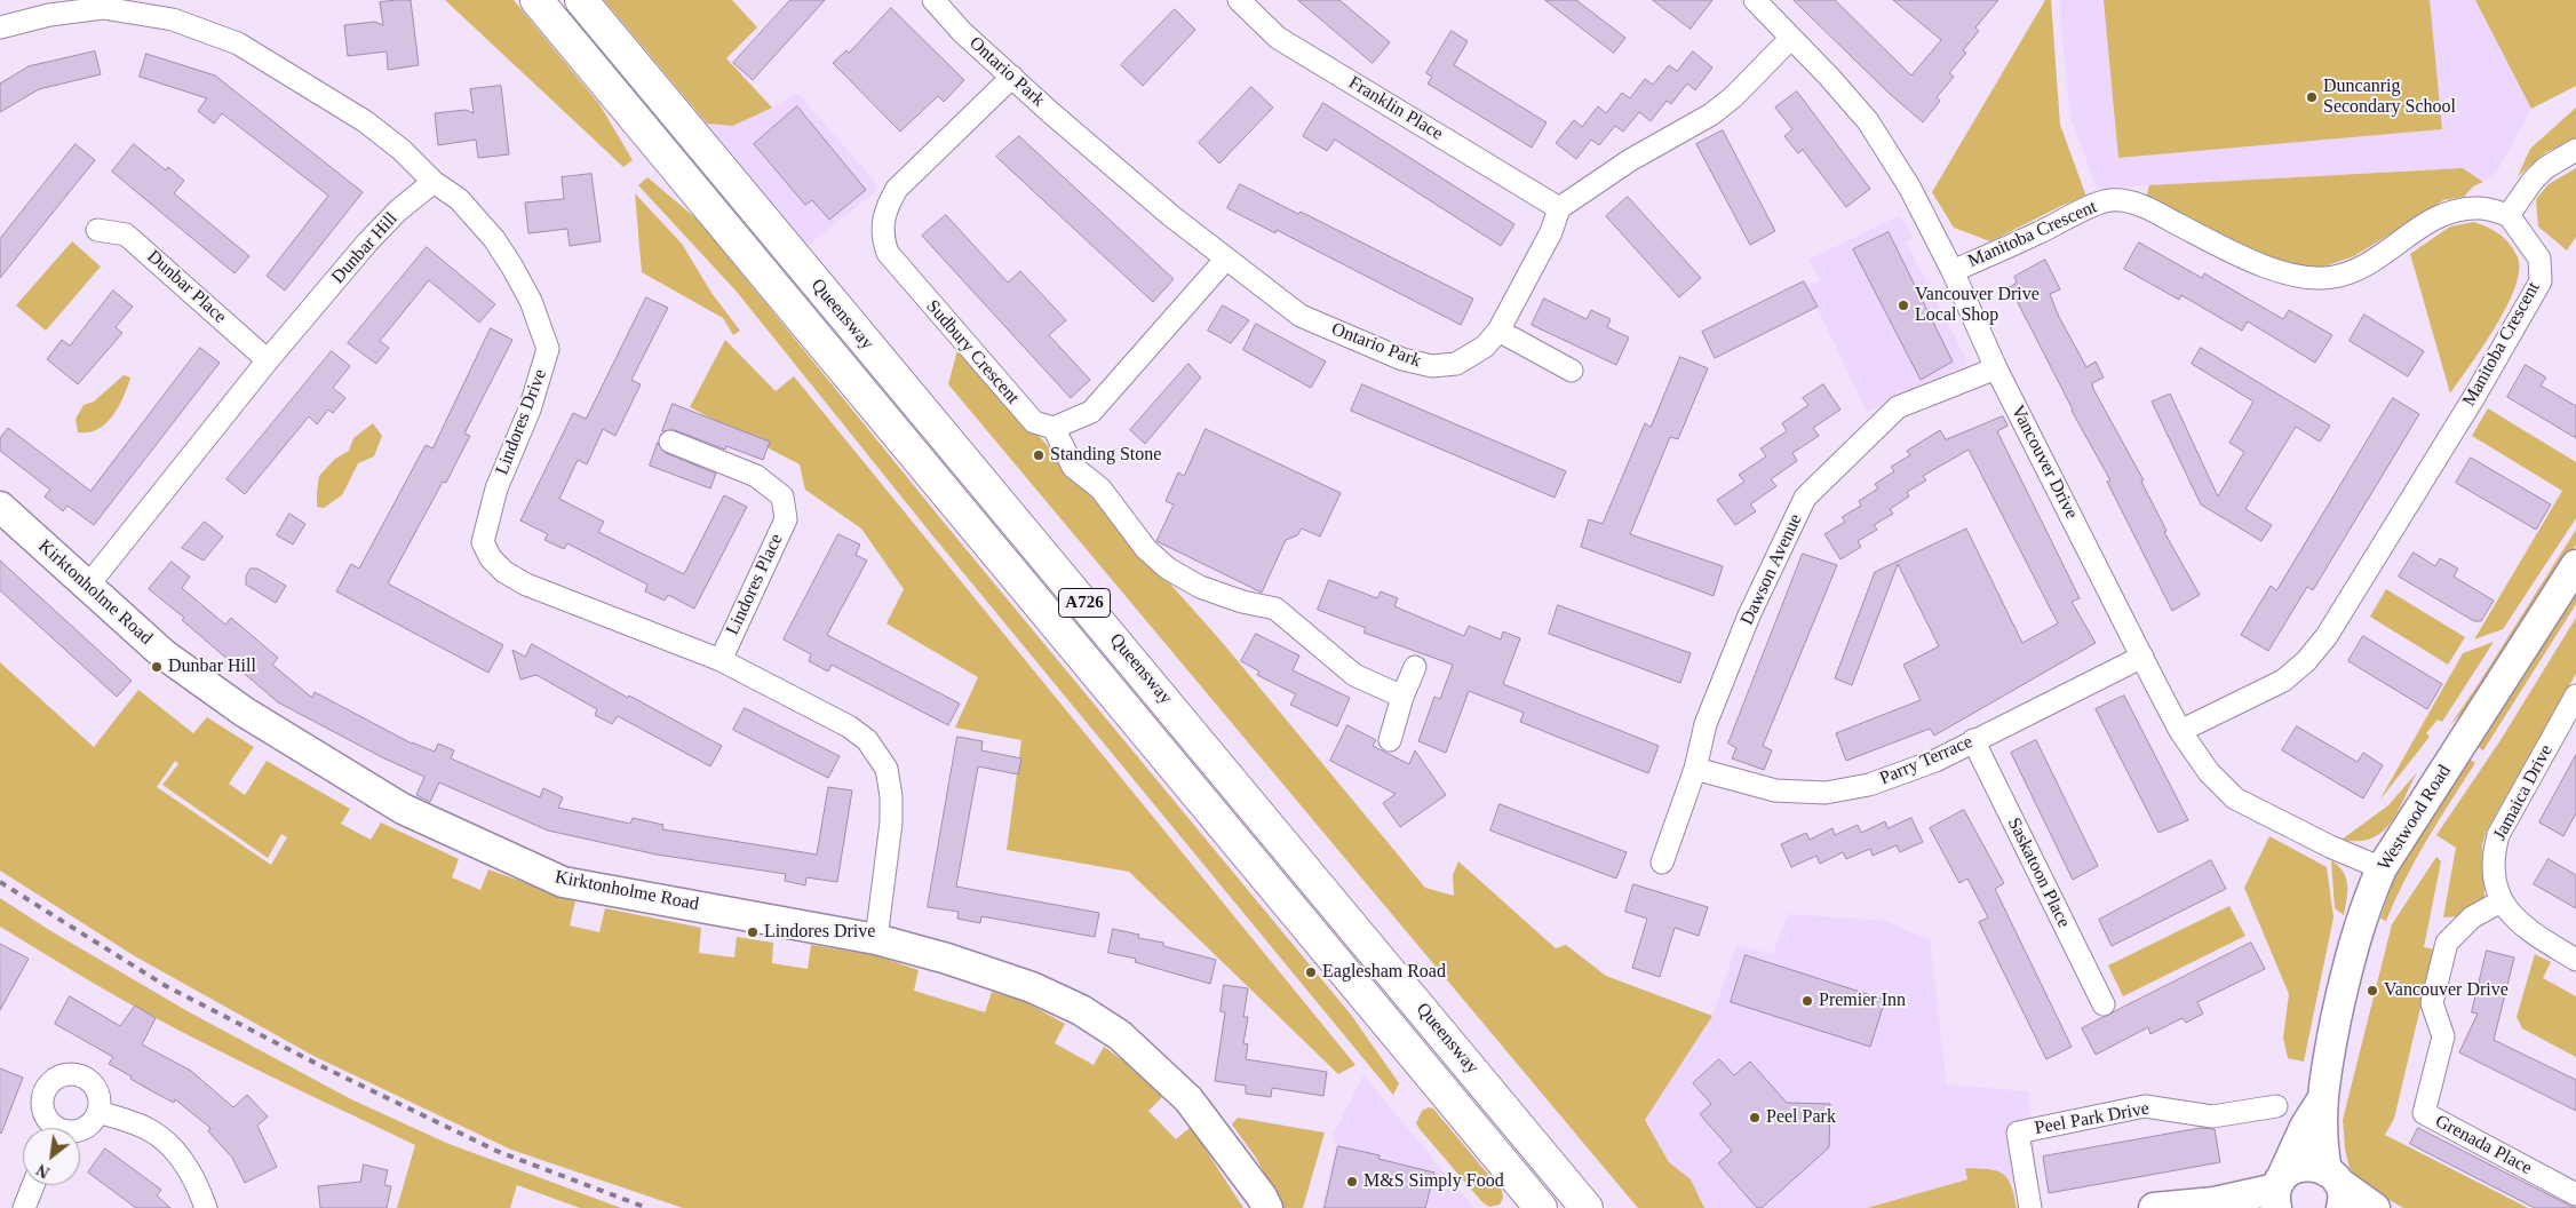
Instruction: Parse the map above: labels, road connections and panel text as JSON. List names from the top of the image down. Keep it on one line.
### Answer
{"streets":{"highway":["Queensway","A726"],"street":["Ontario Park","Franklin Place","Manitoba Crescent","Dunbar Hill","Dunbar Place","Sudbury Crescent","Lindores Drive","Vancouver Drive","Dawson Avenue","Lindores Place","Kirktonholme Road","Parry Terrace","Jamaica Drive","Westwood Road","Saskatoon Place","Peel Park Drive","Grenada Place"]},"crossings":[["Ontario Park","Franklin Place"],["Ontario Park","Sudbury Crescent"],["Manitoba Crescent","Vancouver Drive"],["Dunbar Hill","Dunbar Place"],["Dunbar Hill","Lindores Drive"],["Dunbar Hill","Kirktonholme Road"],["Lindores Drive","Lindores Place"],["Lindores Drive","Kirktonholme Road"],["Vancouver Drive","Dawson Avenue"],["Vancouver Drive","Parry Terrace"],["Vancouver Drive","Westwood Road"],["Dawson Avenue","Parry Terrace"],["Parry Terrace","Saskatoon Place"],["Jamaica Drive","Grenada Place"]],"places":["Duncanrig Secondary School","Vancouver Drive Local Shop","Standing Stone","Dunbar Hill","Lindores Drive","Eaglesham Road","Vancouver Drive","Premier Inn","Peel Park","M&S Simply Food"],"north":"bottom left"}
